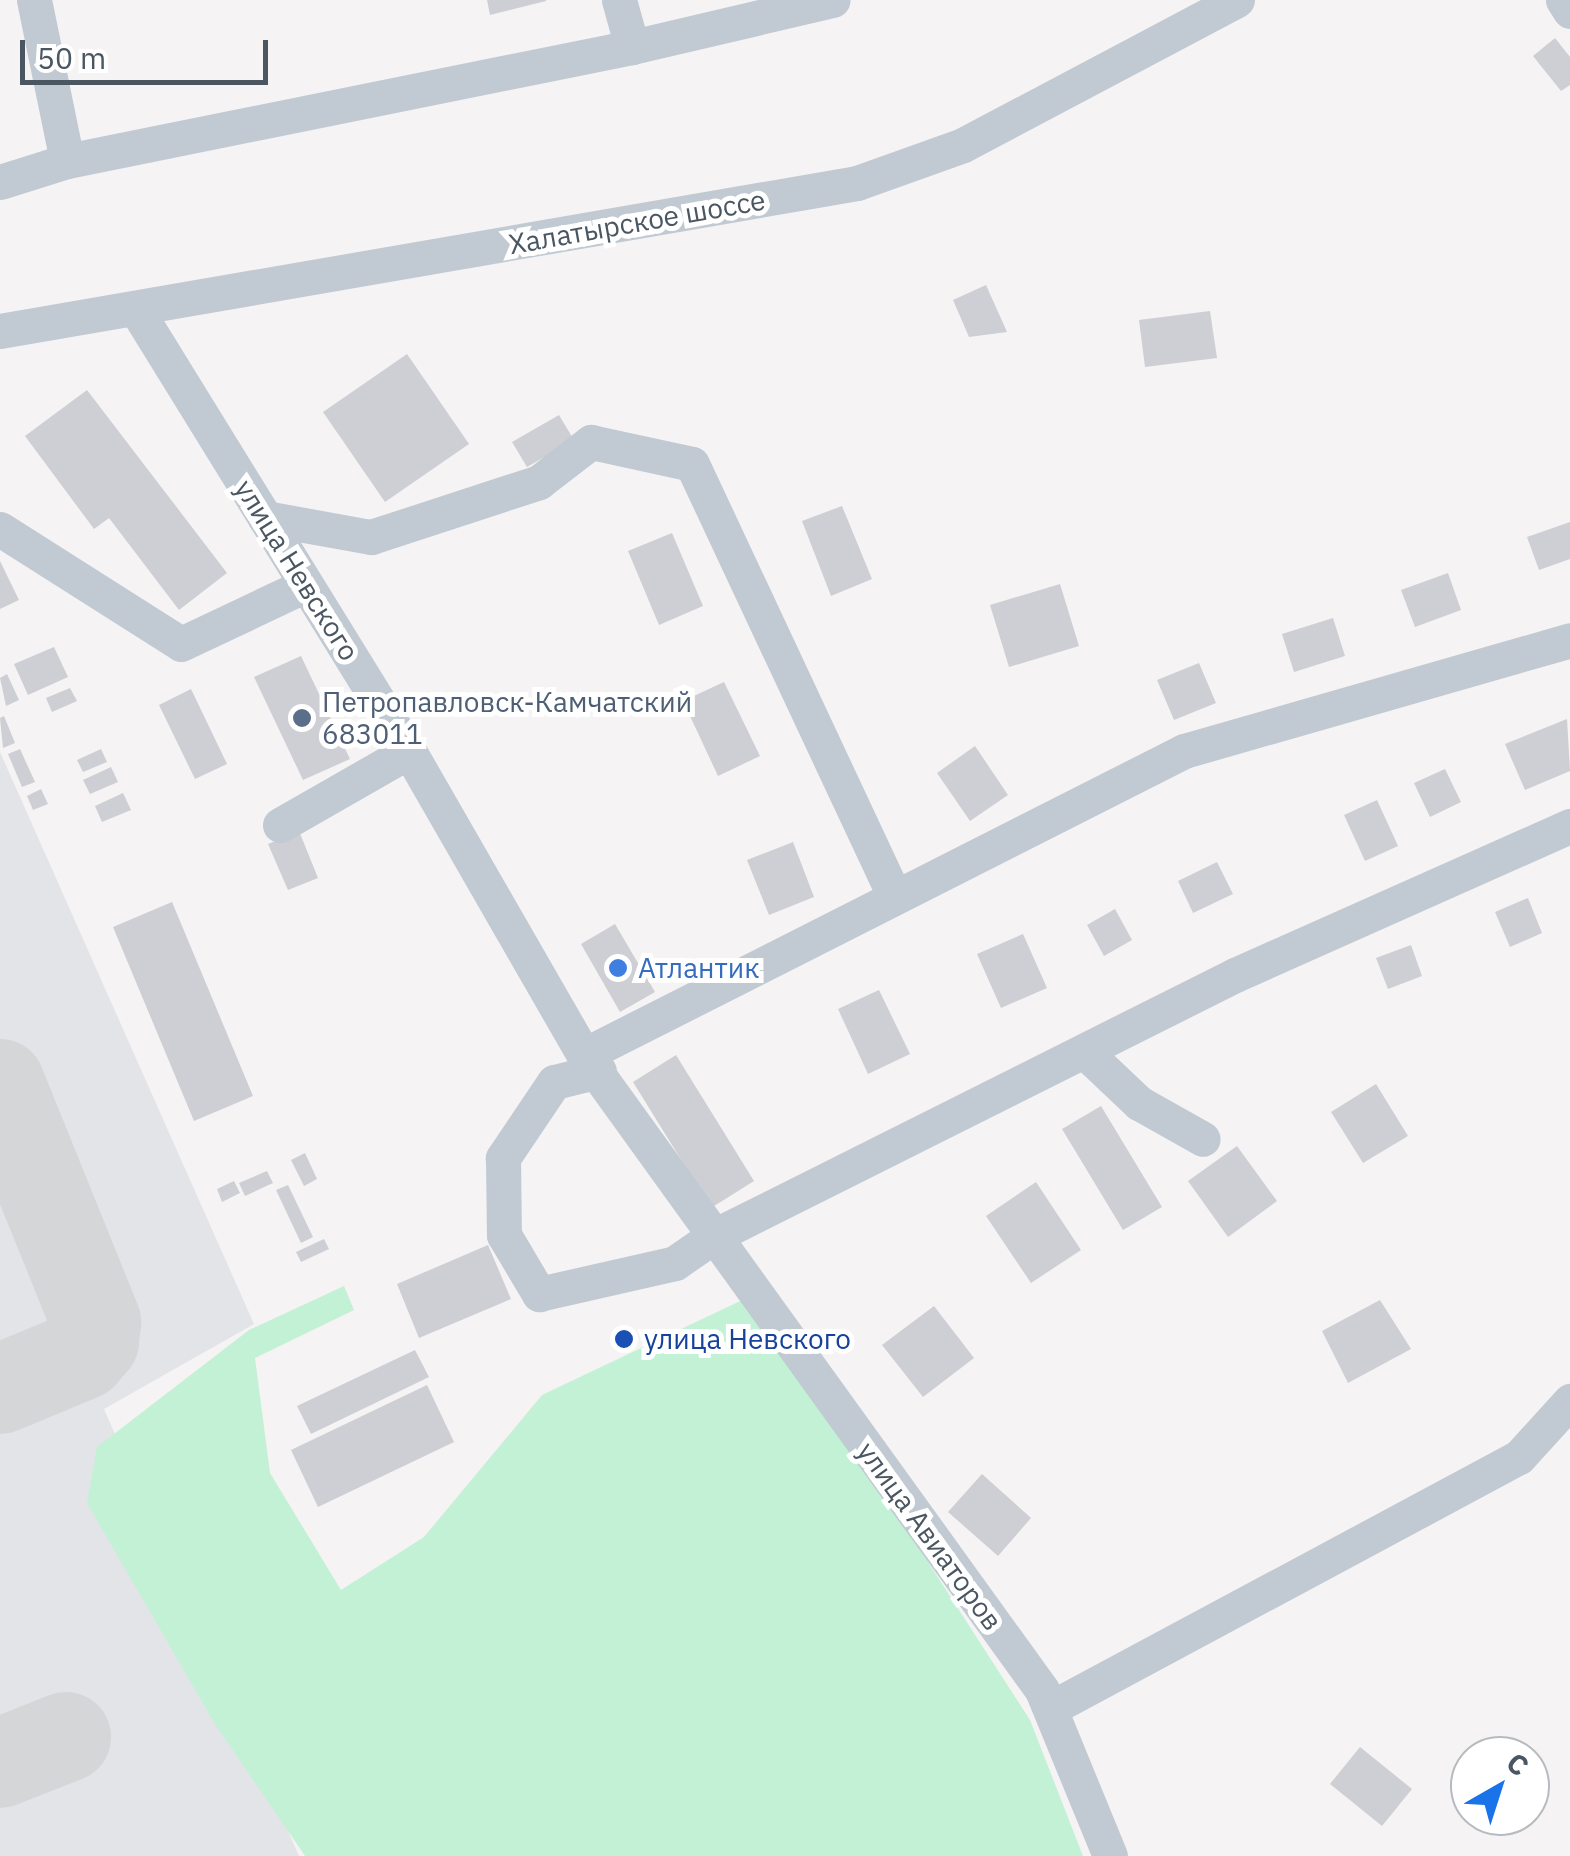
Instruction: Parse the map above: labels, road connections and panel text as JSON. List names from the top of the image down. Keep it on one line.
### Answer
{"streets":{"street":["Халатырское шоссе","улица Невского","улица Авиаторов"]},"crossings":[["Халатырское шоссе","улица Невского"],["улица Невского","улица Авиаторов"]],"places":["Петропавловск-Камчатский 683011","Атлантик","улица Невского"],"scale_bar":"50 m","north":"top right"}
